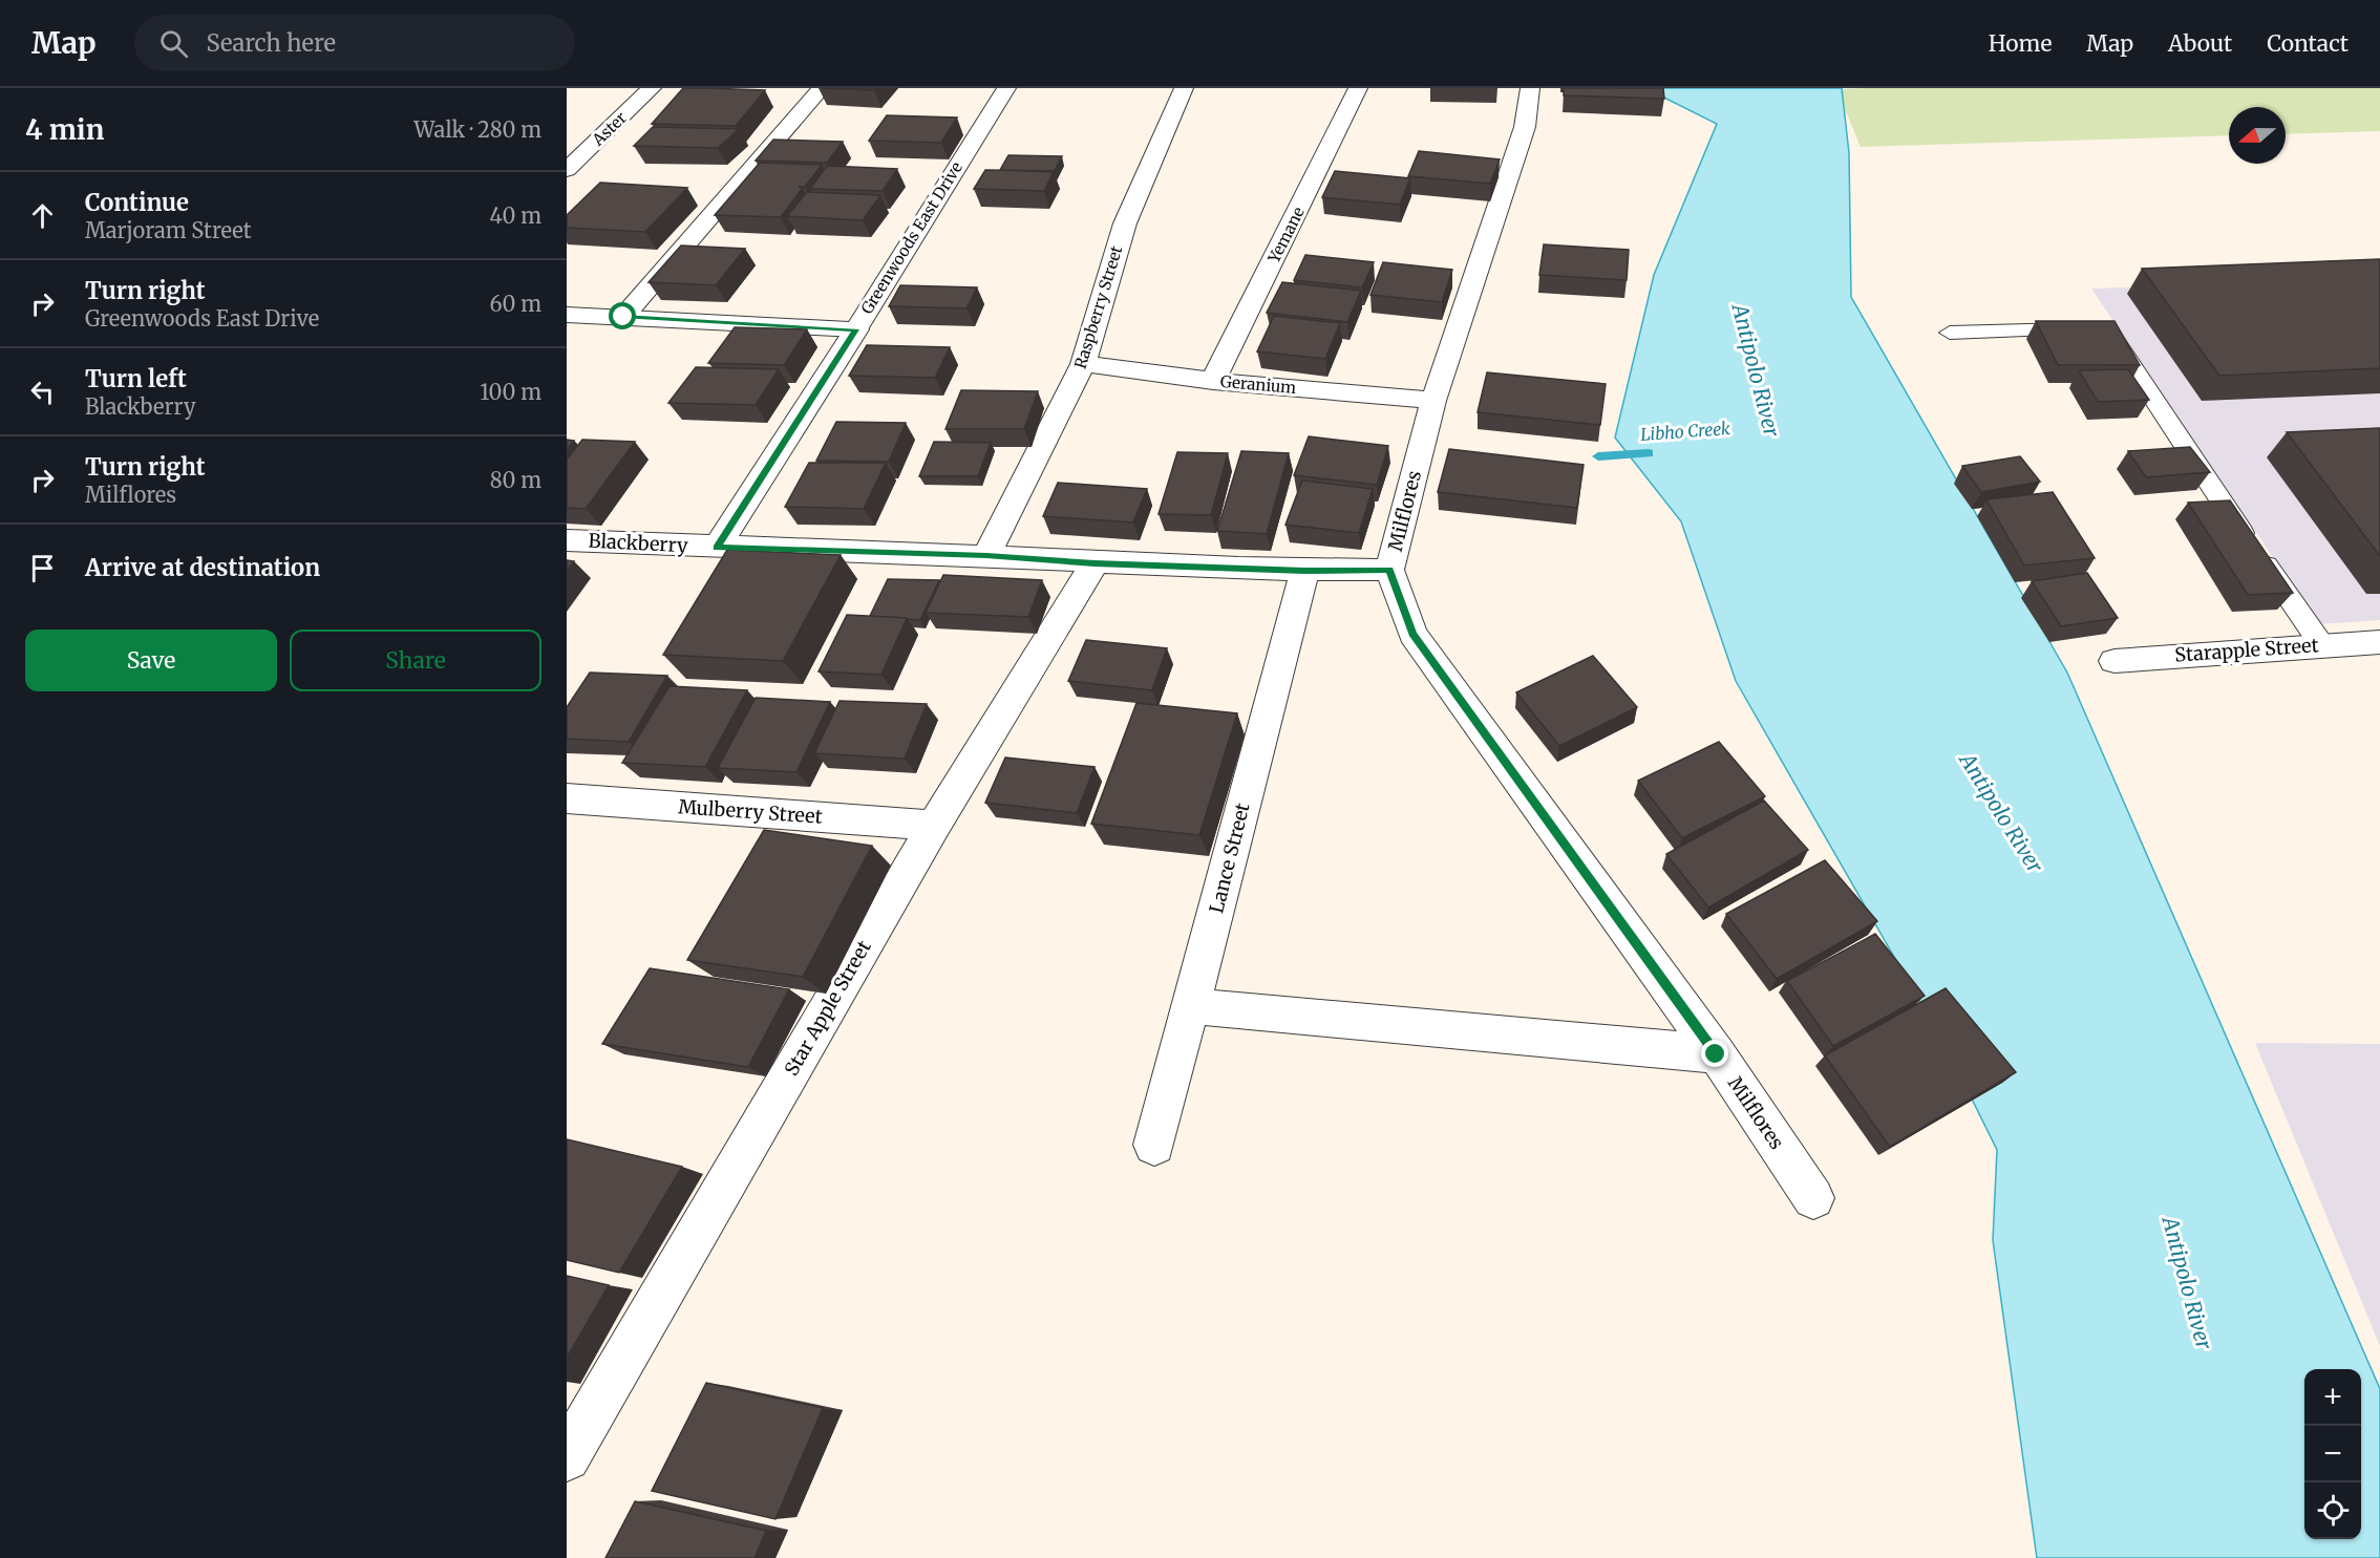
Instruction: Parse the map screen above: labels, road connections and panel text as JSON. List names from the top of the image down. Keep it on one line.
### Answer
{"streets":{"street":["Aster","Yemane","Greenwoods East Drive","Raspberry Street","Geranium","Milflores","Blackberry","Starapple Street","Mulberry Street","Lance Street","Star Apple Street"]},"crossings":[["Yemane","Geranium"],["Greenwoods East Drive","Blackberry"],["Raspberry Street","Geranium"],["Raspberry Street","Blackberry"],["Geranium","Milflores"],["Milflores","Blackberry"],["Blackberry","Lance Street"],["Blackberry","Star Apple Street"],["Mulberry Street","Star Apple Street"]],"water":["Antipolo River","Libho Creek"],"north":"left","page":{"header":"Map","search":"Search here","nav":["Home","Map","About","Contact"],"heading":["4 min","Walk · 280 m"],"list":[["Continue","Marjoram Street","40 m"],["Turn right","Greenwoods East Drive","60 m"],["Turn left","Blackberry","100 m"],["Turn right","Milflores","80 m"],"Arrive at destination"],"buttons":["Save","Share"],"map_buttons":["+","−"]}}
